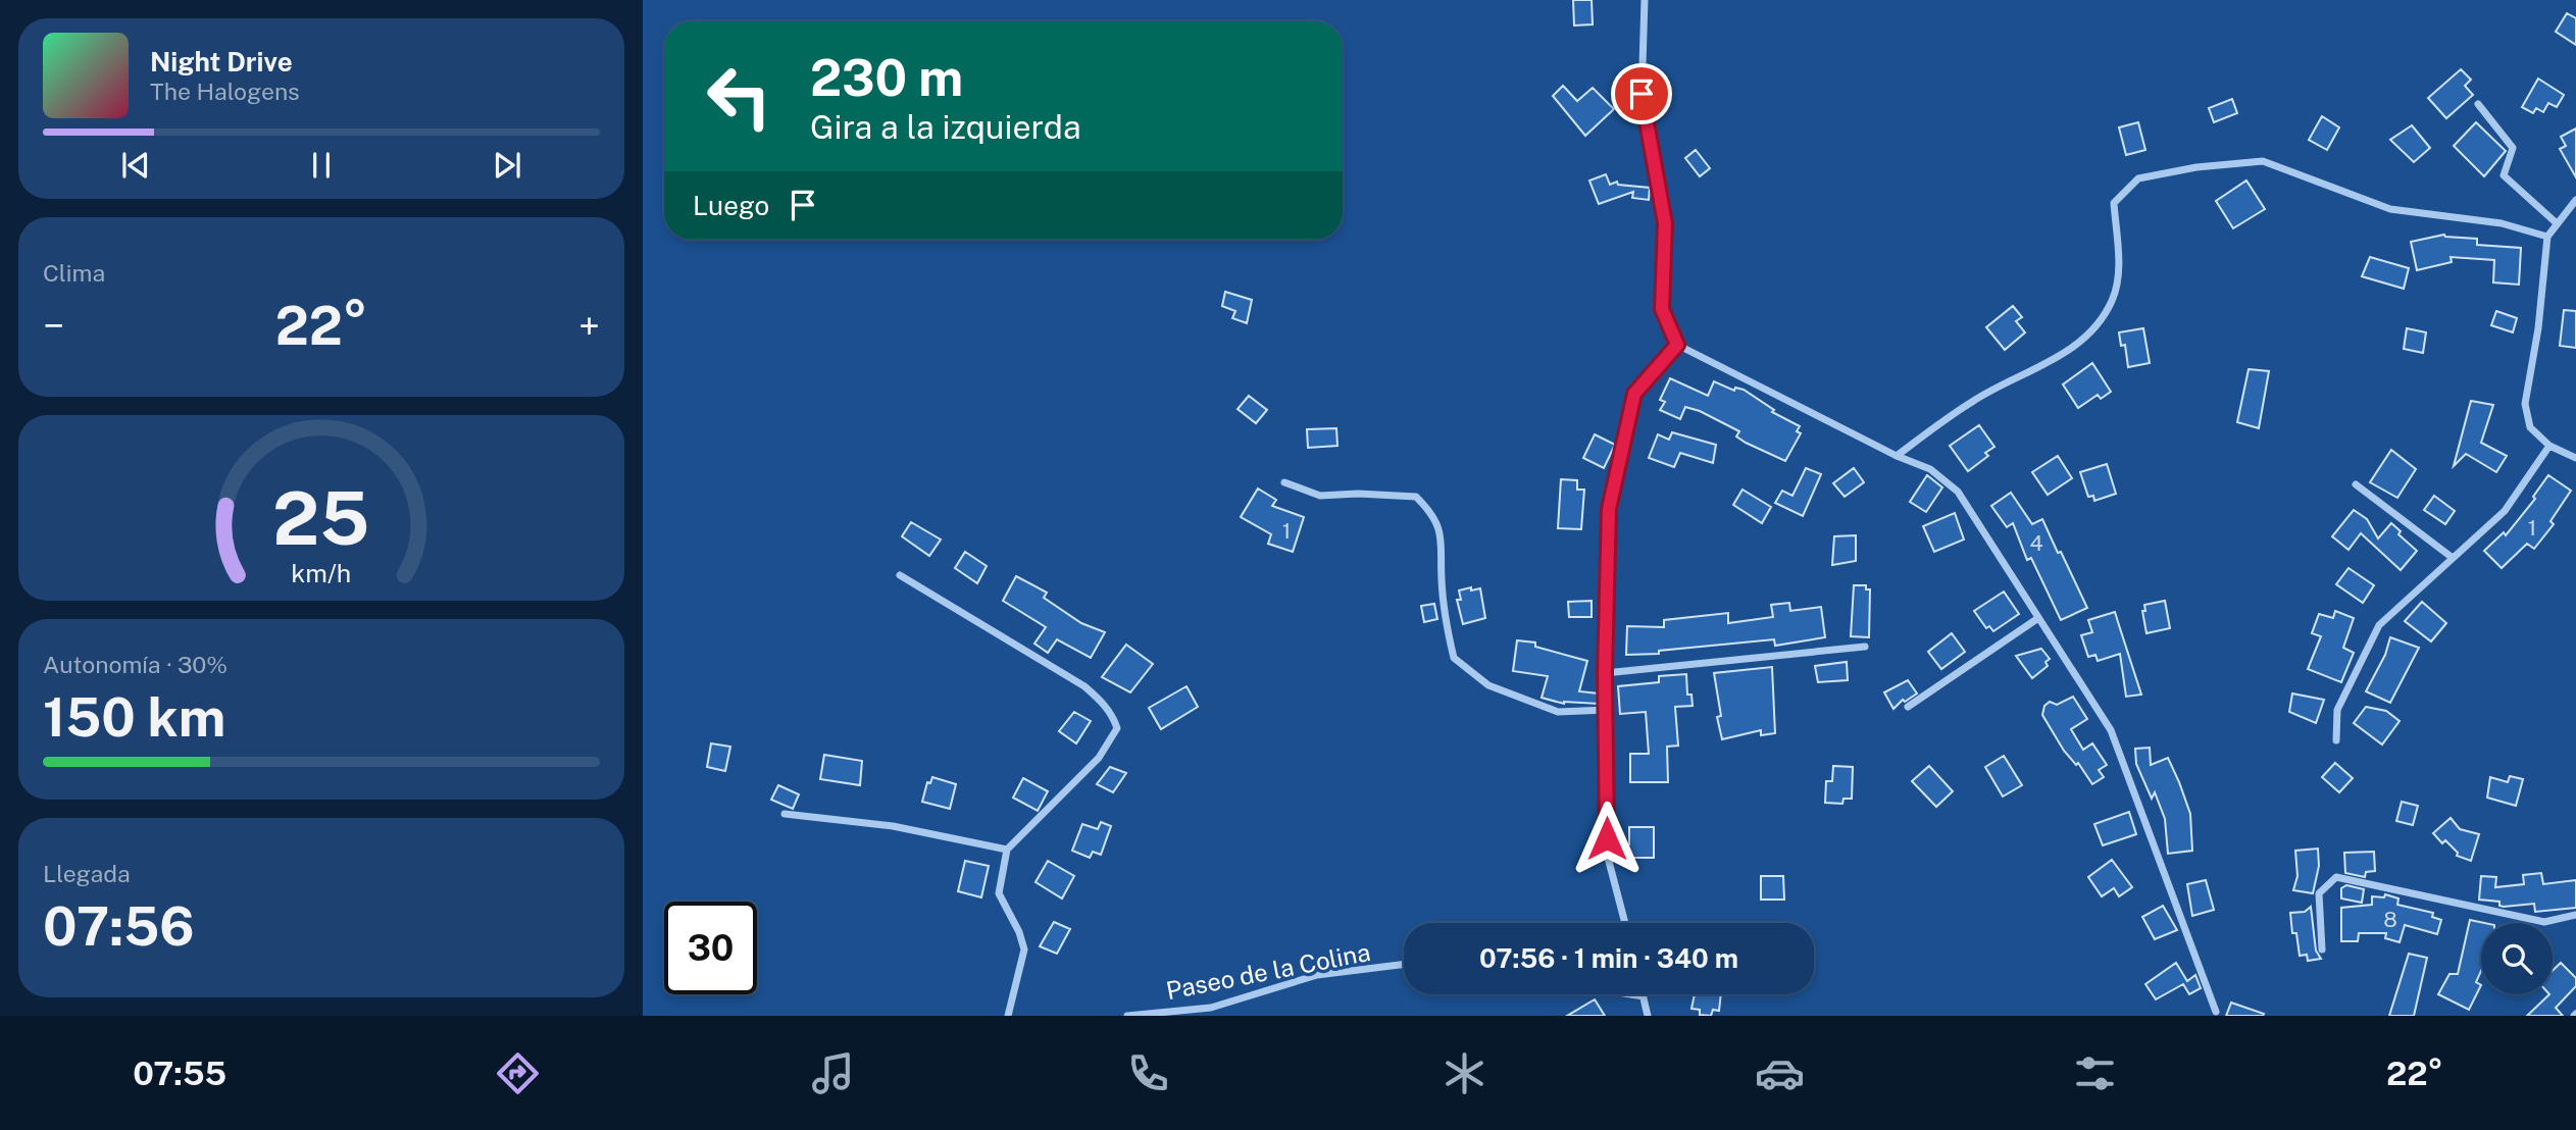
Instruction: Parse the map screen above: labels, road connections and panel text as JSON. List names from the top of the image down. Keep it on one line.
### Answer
{"streets":{"street":["Paseo de la Colina"]},"house_numbers":["1","1","4","8"],"page":{"turn":["230 m","Gira a la izquierda"],"song":["Night Drive","The Halogens"],"then":"Luego","tile":["Clima",["Autonomía · 30%","150 km"],["Llegada","07:56"]],"heat":["−","22°","+"],"limit":"30","trip":"07:56 · 1 min · 340 m","tabs":["07:55","22°"],"gauge":["25","km/h"]}}
